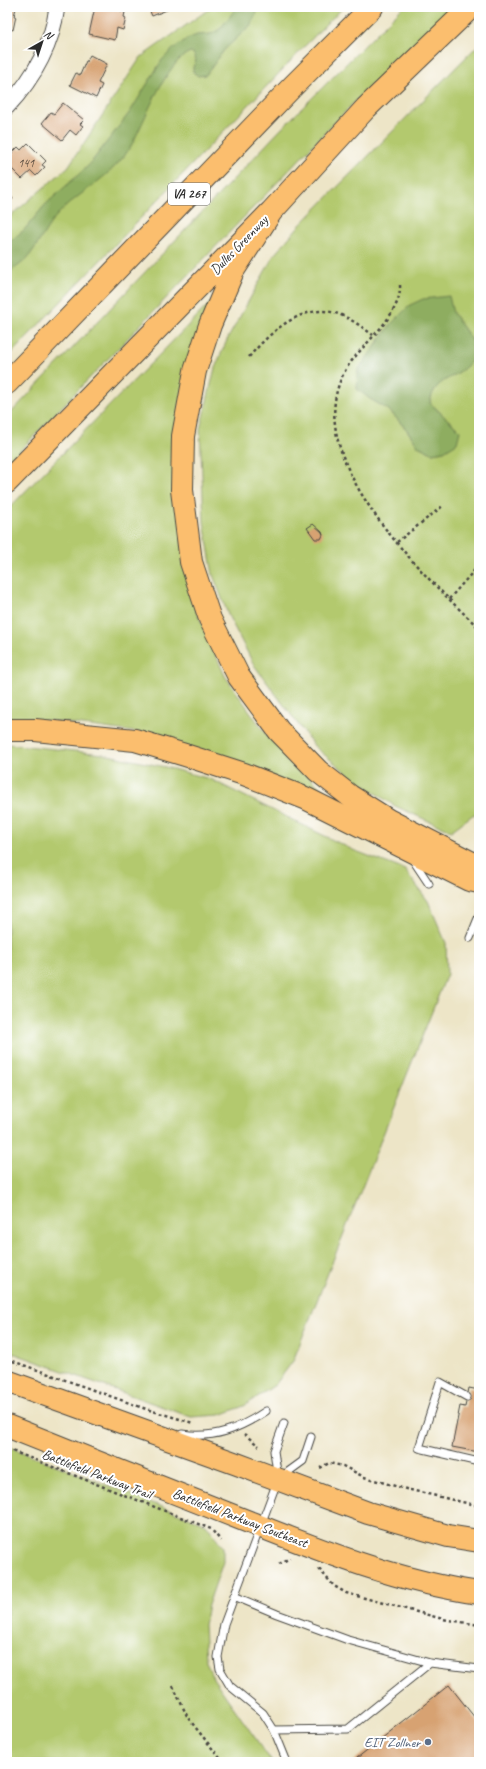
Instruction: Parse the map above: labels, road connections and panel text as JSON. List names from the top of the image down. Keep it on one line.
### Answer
{"streets":{"main road":["VA 267","Dulles Greenway","Battlefield Parkway Southeast"],"path":["Battlefield Parkway Trail"]},"places":["EIT Zollner"],"house_numbers":["141"],"north":"top right"}
